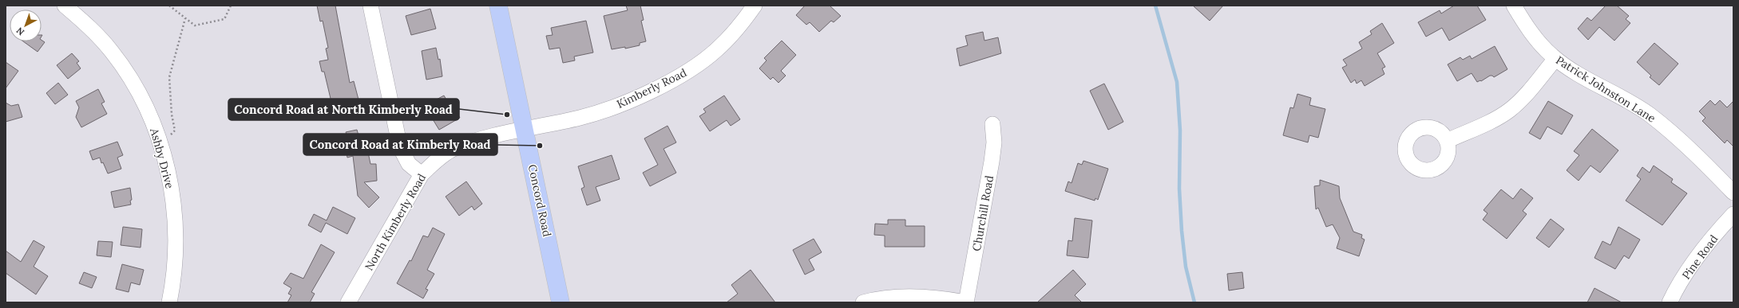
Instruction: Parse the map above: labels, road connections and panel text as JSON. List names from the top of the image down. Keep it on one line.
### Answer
{"streets":{"main road":["Concord Road"],"street":["Kimberly Road","Patrick Johnston Lane","Ashby Drive","Churchill Road","North Kimberly Road","Pine Road"]},"crossings":[["Kimberly Road","Concord Road"],["Kimberly Road","North Kimberly Road"],["Concord Road","North Kimberly Road"]],"places":["Concord Road at North Kimberly Road","Concord Road at Kimberly Road"],"north":"bottom left"}
